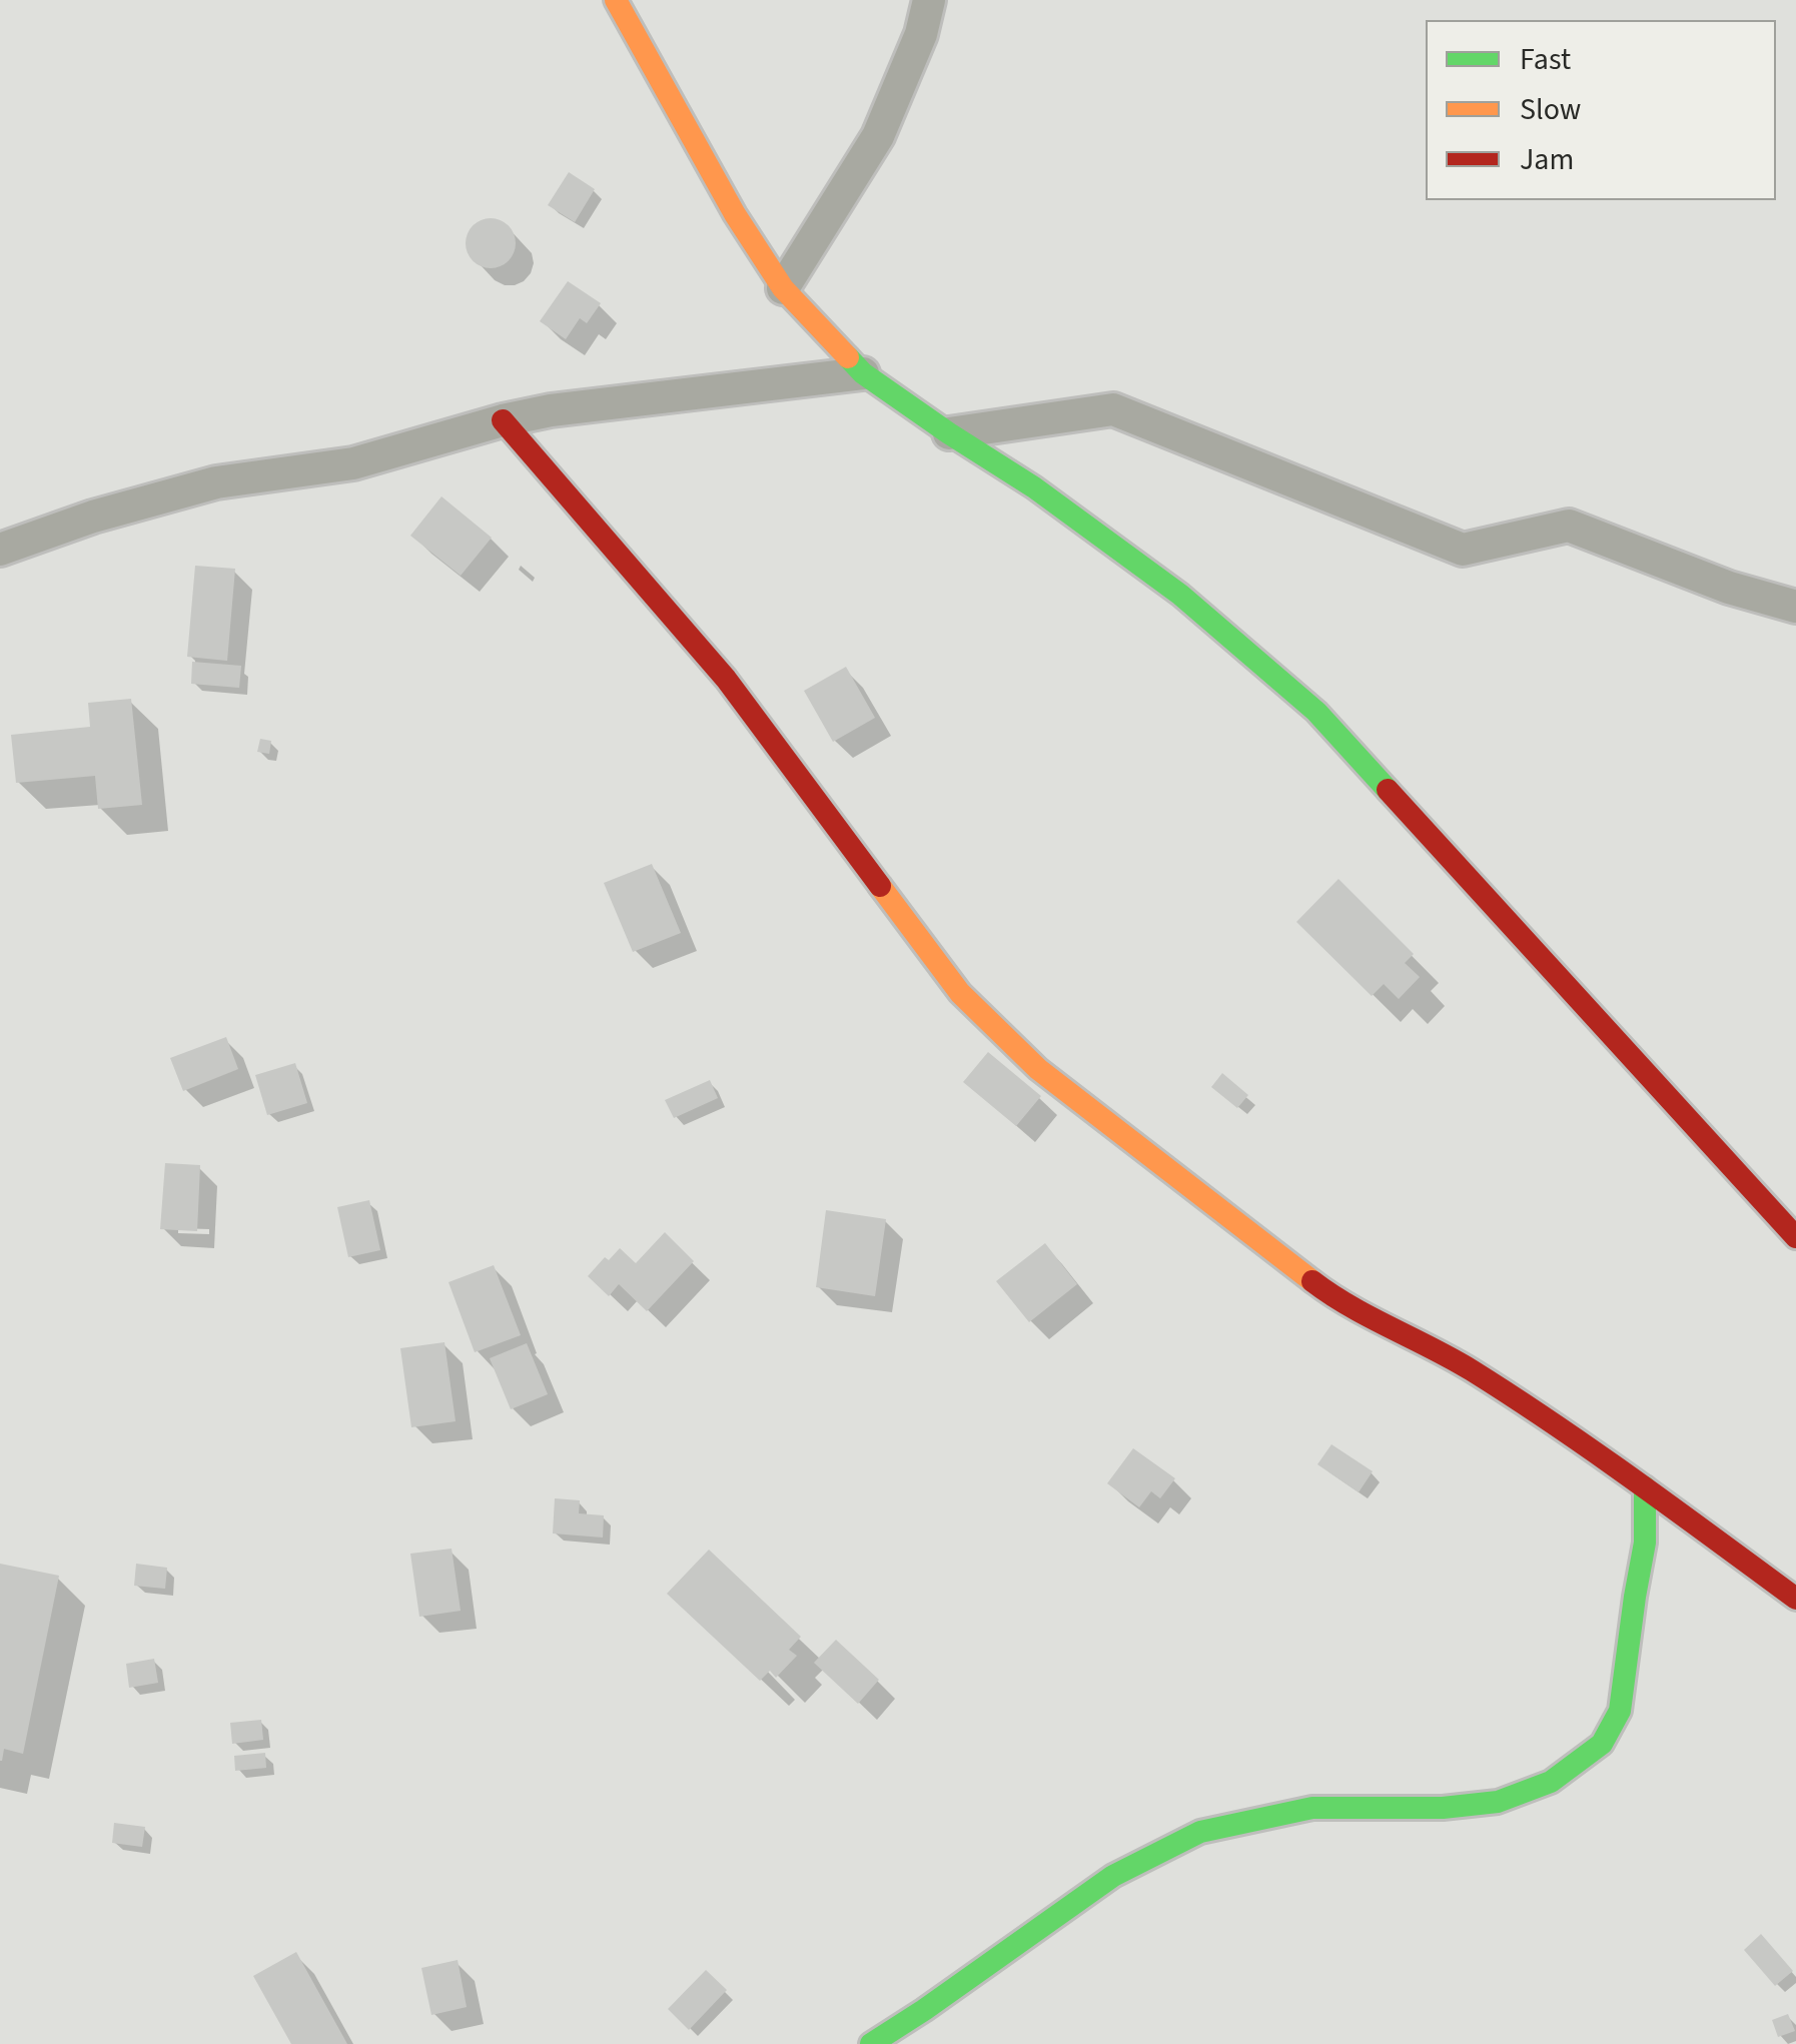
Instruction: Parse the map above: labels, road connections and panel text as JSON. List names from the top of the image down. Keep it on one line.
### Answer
{"legend":["Fast","Slow","Jam"]}
